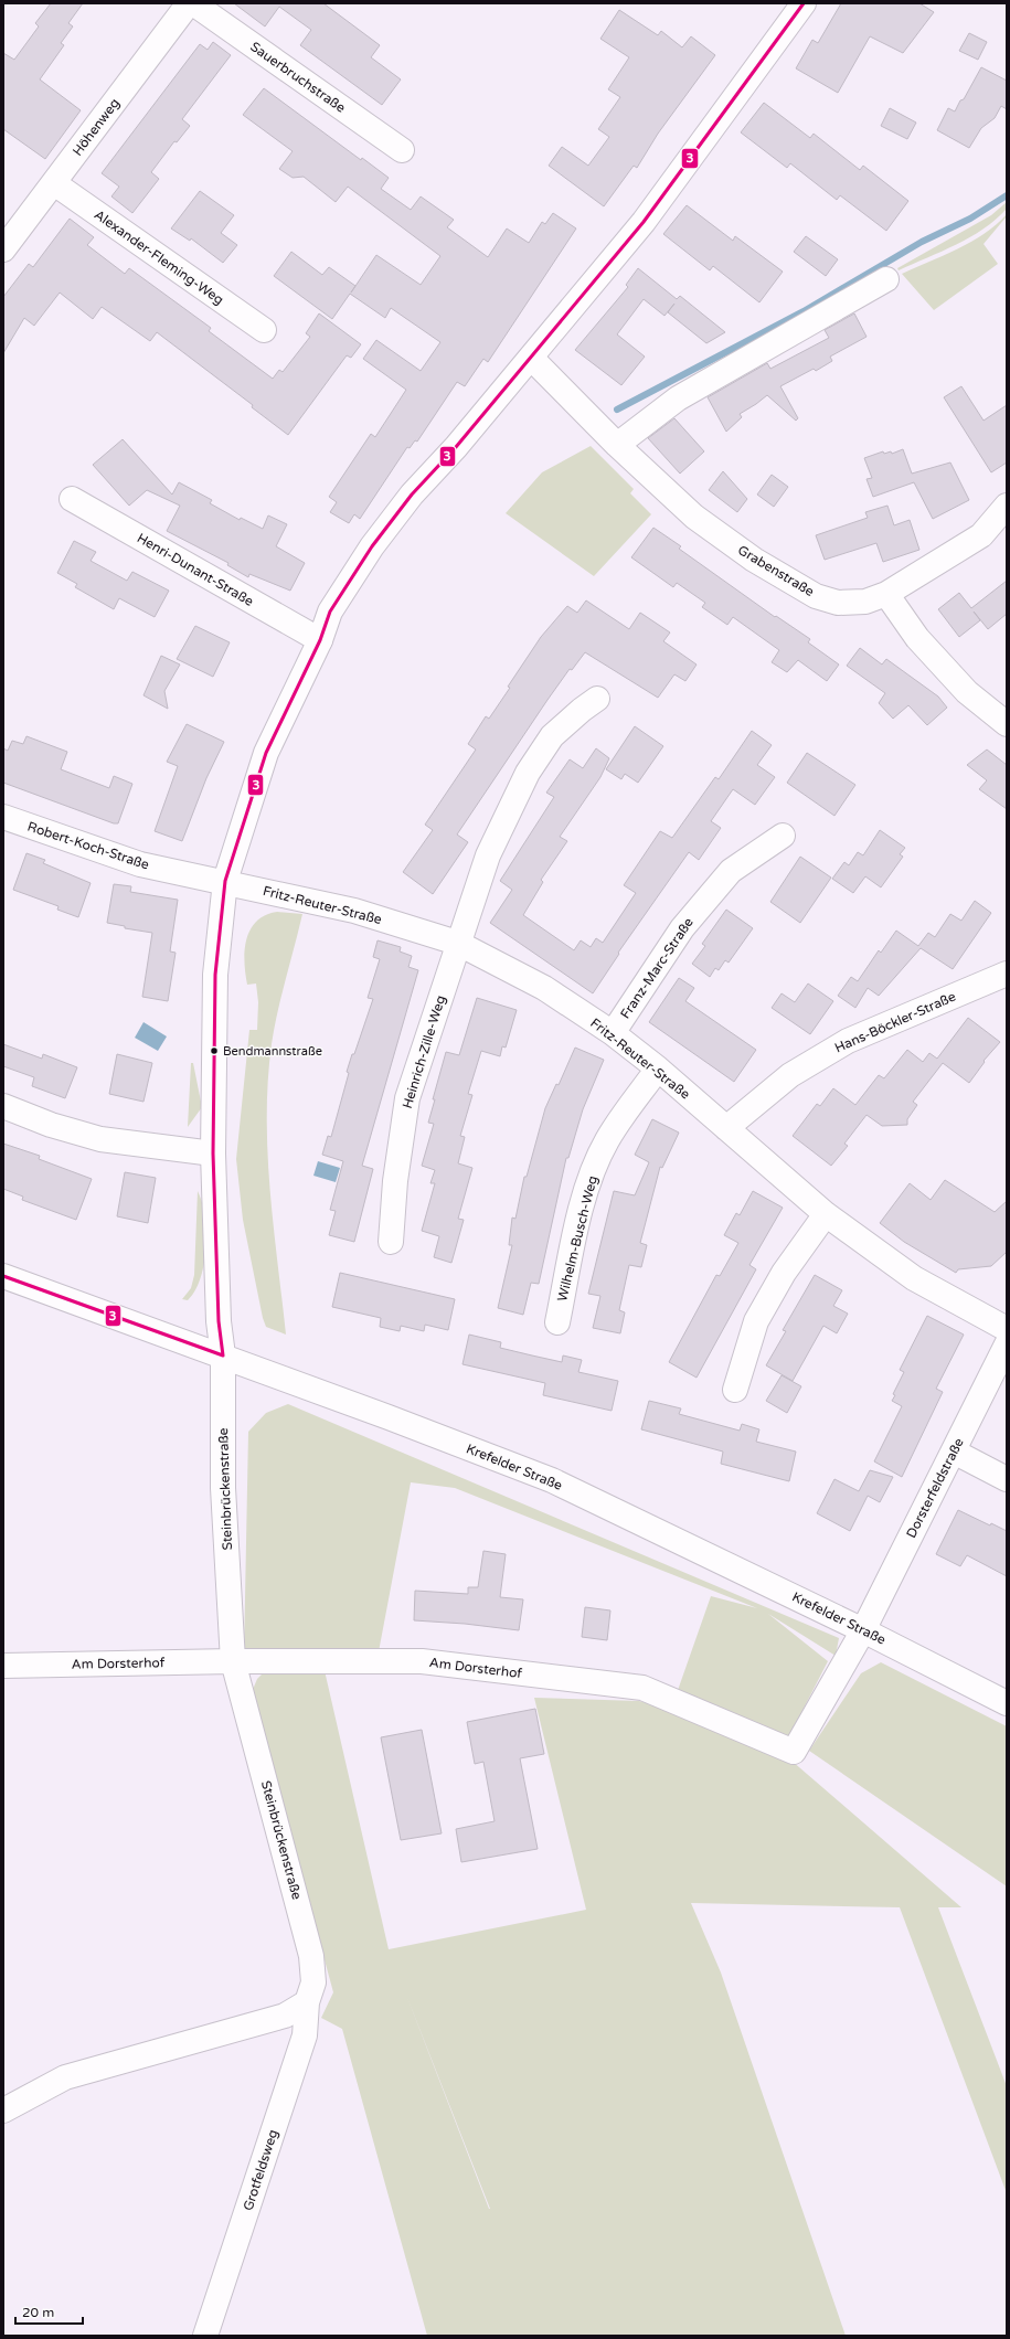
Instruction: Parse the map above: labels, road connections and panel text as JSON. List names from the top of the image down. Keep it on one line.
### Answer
{"streets":{"street":["Sauerbruchstraße","Höhenweg","Alexander-Fleming-Weg","Henri-Dunant-Straße","Grabenstraße","Robert-Koch-Straße","Fritz-Reuter-Straße","Franz-Marc-Straße","Hans-Böckler-Straße","Heinrich-Zille-Weg","Wilhelm-Busch-Weg","Krefelder Straße","Dorsterfeldstraße","Steinbrückenstraße","Am Dorsterhof","Grotfeldsweg"]},"crossings":[["Höhenweg","Alexander-Fleming-Weg"],["Robert-Koch-Straße","Fritz-Reuter-Straße"],["Fritz-Reuter-Straße","Franz-Marc-Straße"],["Fritz-Reuter-Straße","Hans-Böckler-Straße"],["Fritz-Reuter-Straße","Heinrich-Zille-Weg"],["Fritz-Reuter-Straße","Wilhelm-Busch-Weg"],["Krefelder Straße","Dorsterfeldstraße"],["Krefelder Straße","Steinbrückenstraße"],["Krefelder Straße","Am Dorsterhof"],["Dorsterfeldstraße","Am Dorsterhof"],["Steinbrückenstraße","Am Dorsterhof"],["Steinbrückenstraße","Grotfeldsweg"]],"places":["Bendmannstraße"],"lines":["transit line 3"],"scale_bar":"20 m"}
